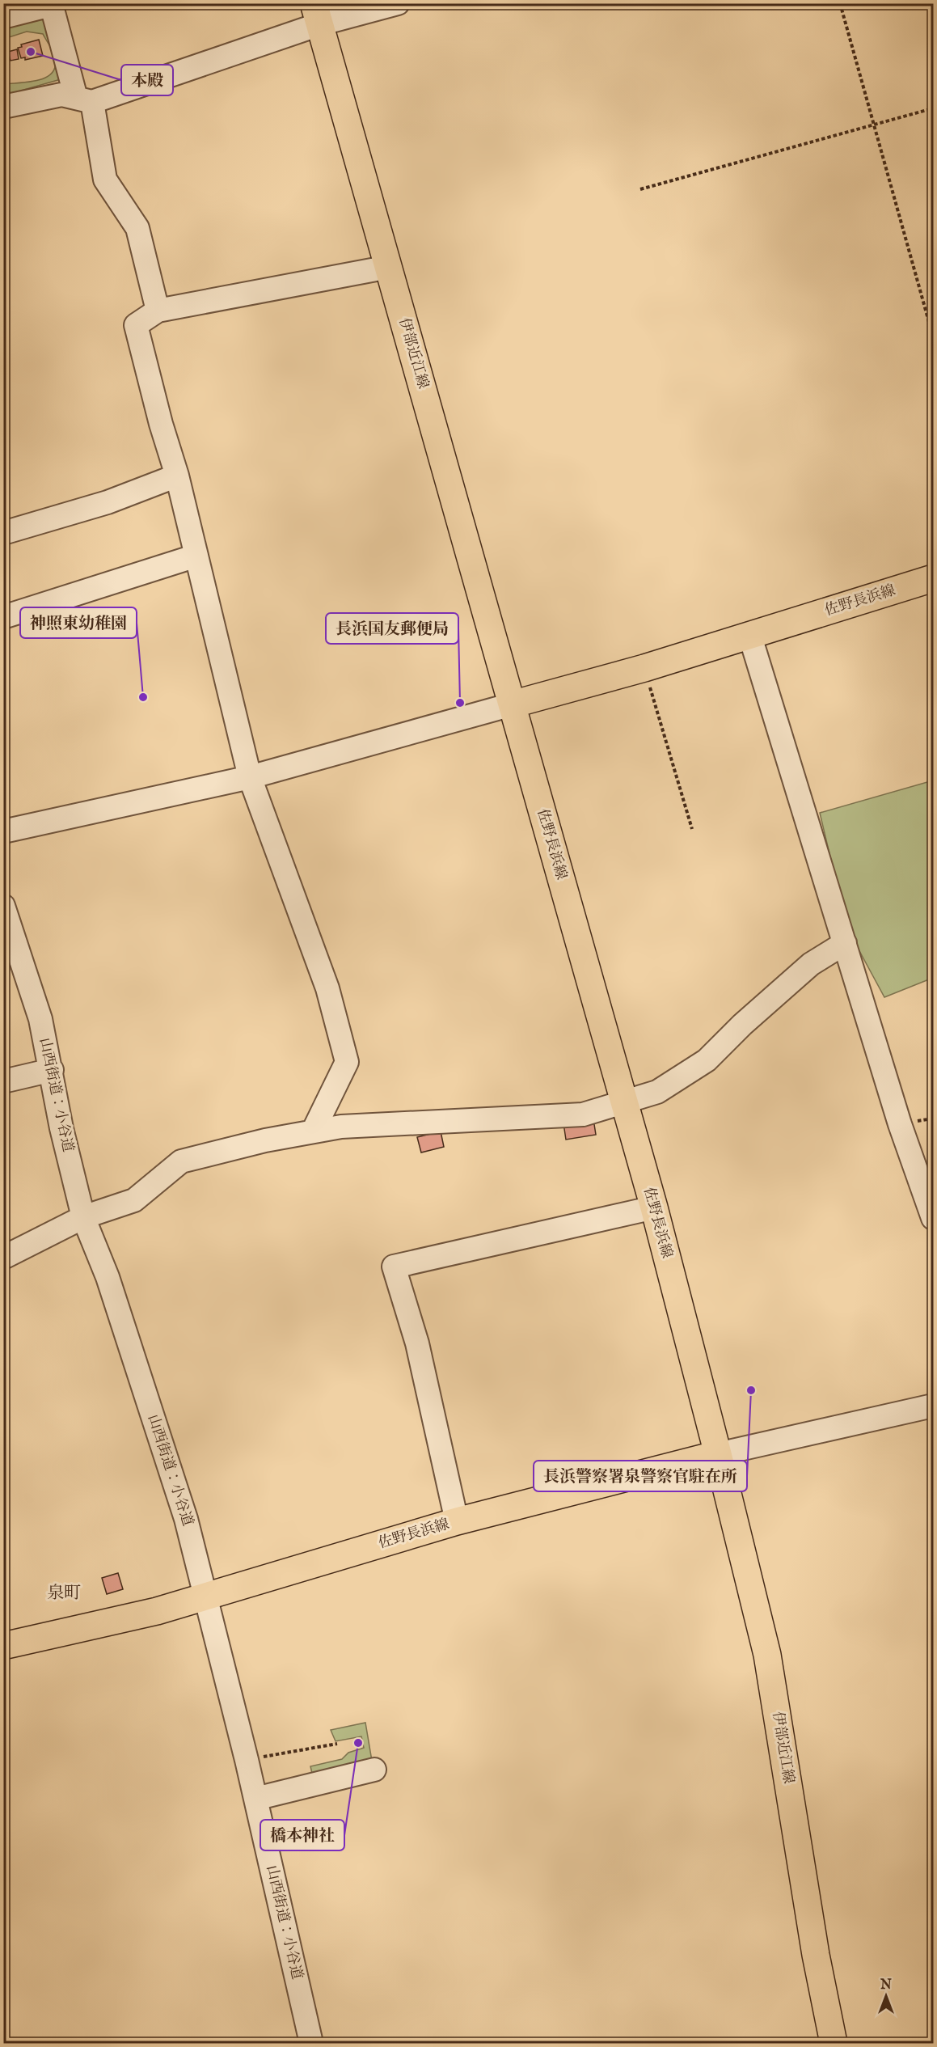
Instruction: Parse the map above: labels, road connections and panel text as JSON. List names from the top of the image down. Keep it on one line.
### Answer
{"streets":{"main road":["伊部近江線","佐野長浜線"],"street":["山西街道：小谷道"]},"crossings":[["伊部近江線","佐野長浜線"],["佐野長浜線","山西街道：小谷道"]],"districts":["泉町"],"places":["本殿","神照東幼稚園","長浜国友郵便局","長浜警察署泉警察官駐在所","橋本神社"],"north":"top"}
